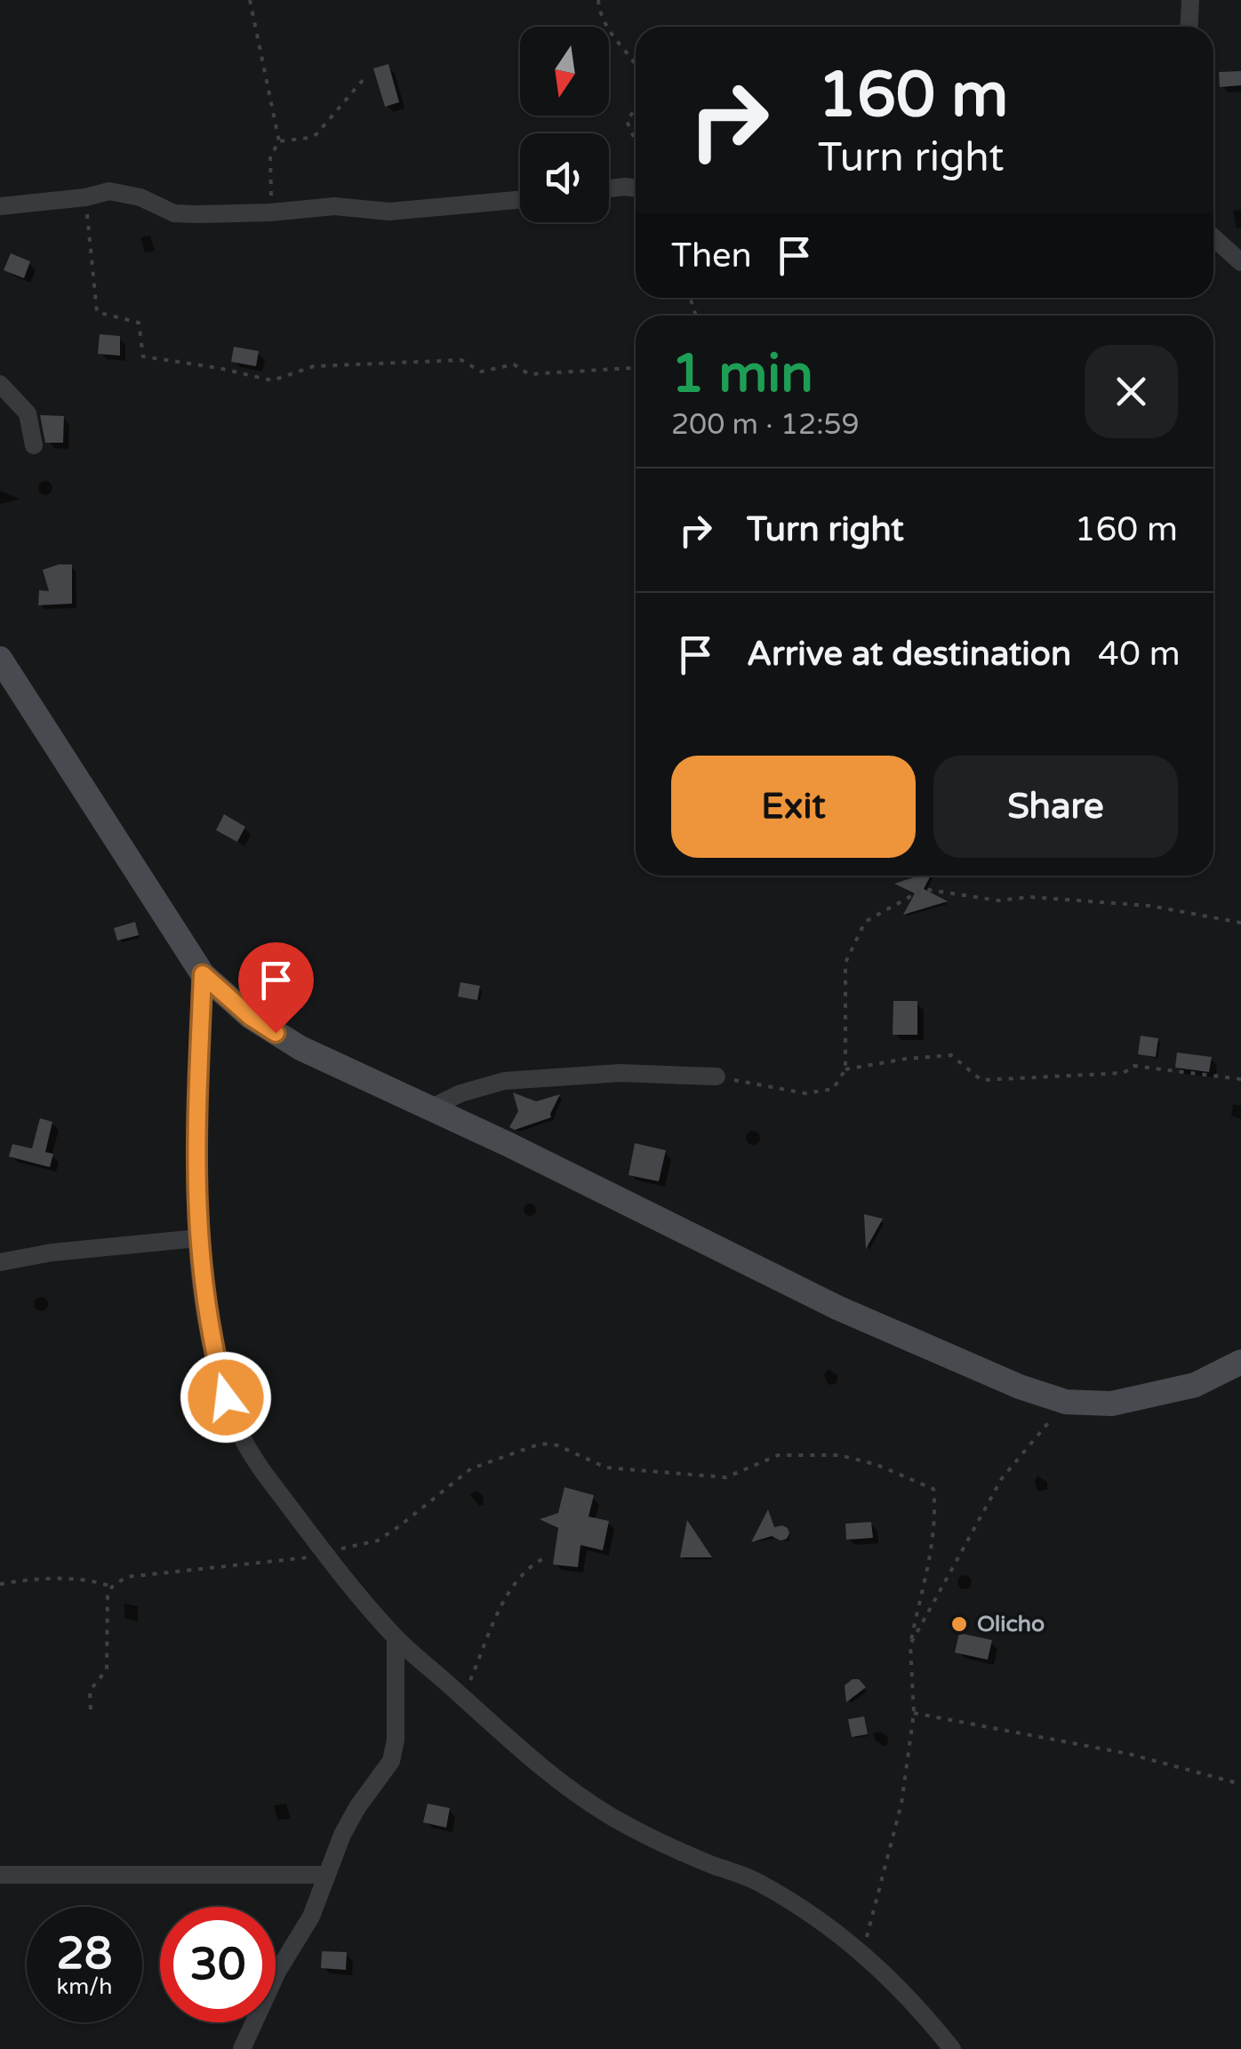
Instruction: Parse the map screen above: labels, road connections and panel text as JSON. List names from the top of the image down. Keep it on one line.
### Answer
{"places":["Olicho"],"north":"bottom","page":{"turn":["160 m","Turn right"],"then":"Then","heading":["1 min","200 m · 12:59"],"list":[{"name":"Turn right","value":"160 m"},{"name":"Arrive at destination","value":"40 m"}],"buttons":["Exit","Share"],"speed":"28 km/h","limit":"30"}}
